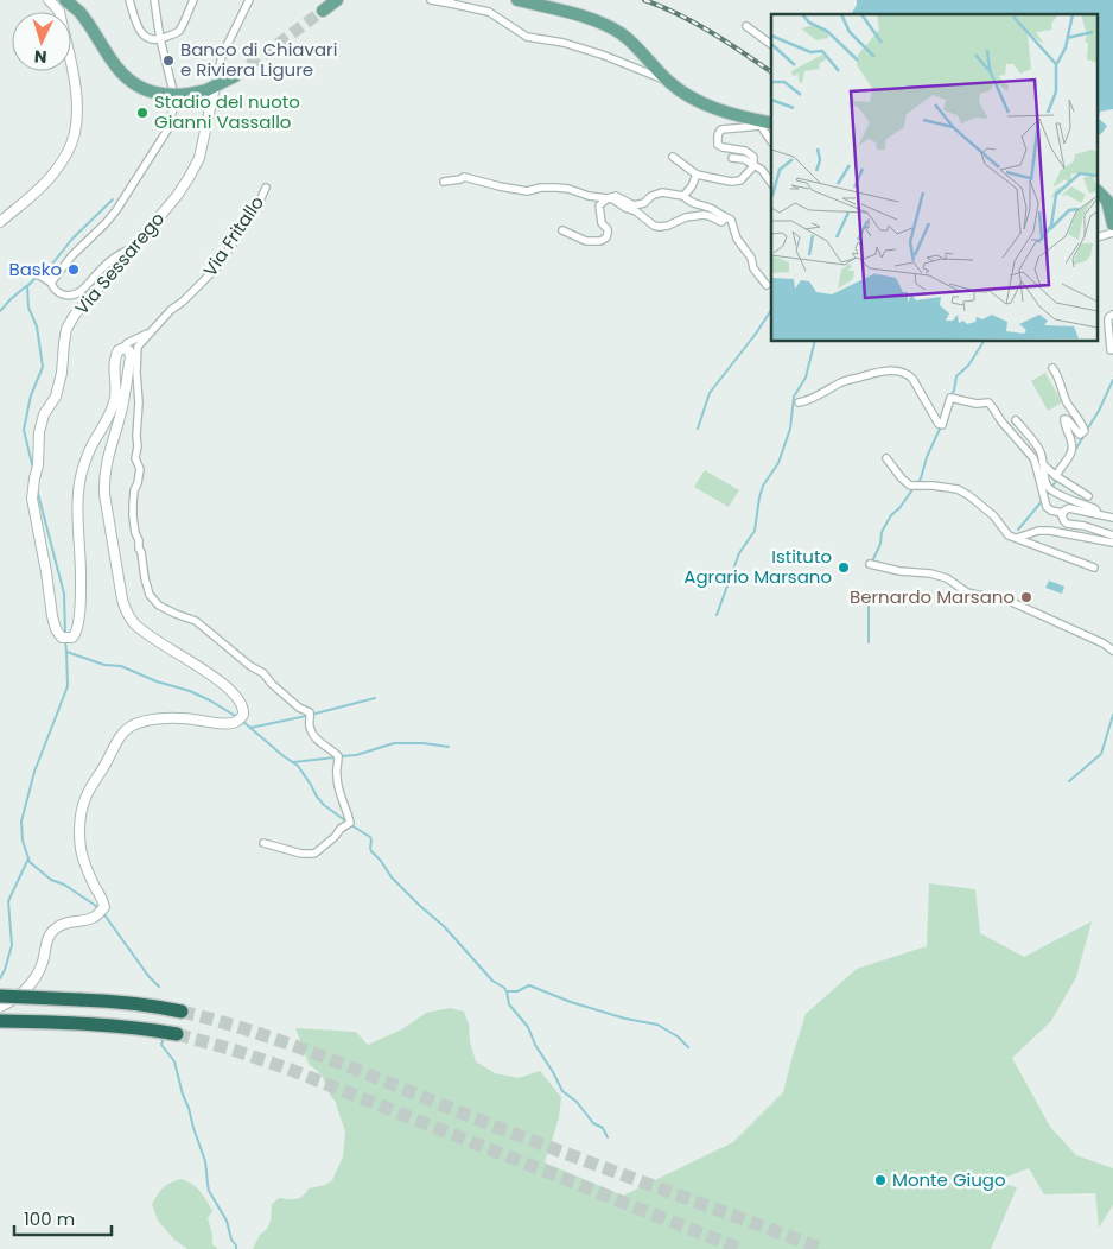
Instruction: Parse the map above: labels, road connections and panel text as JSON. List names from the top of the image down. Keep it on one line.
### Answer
{"streets":{"street":["Via Fritallo","Via Sessarego"]},"places":["Banco di Chiavari e Riviera Ligure","Stadio del nuoto Gianni Vassallo","Basko","Istituto Agrario Marsano","Bernardo Marsano","Monte Giugo"],"scale_bar":"100 m","north":"bottom"}
